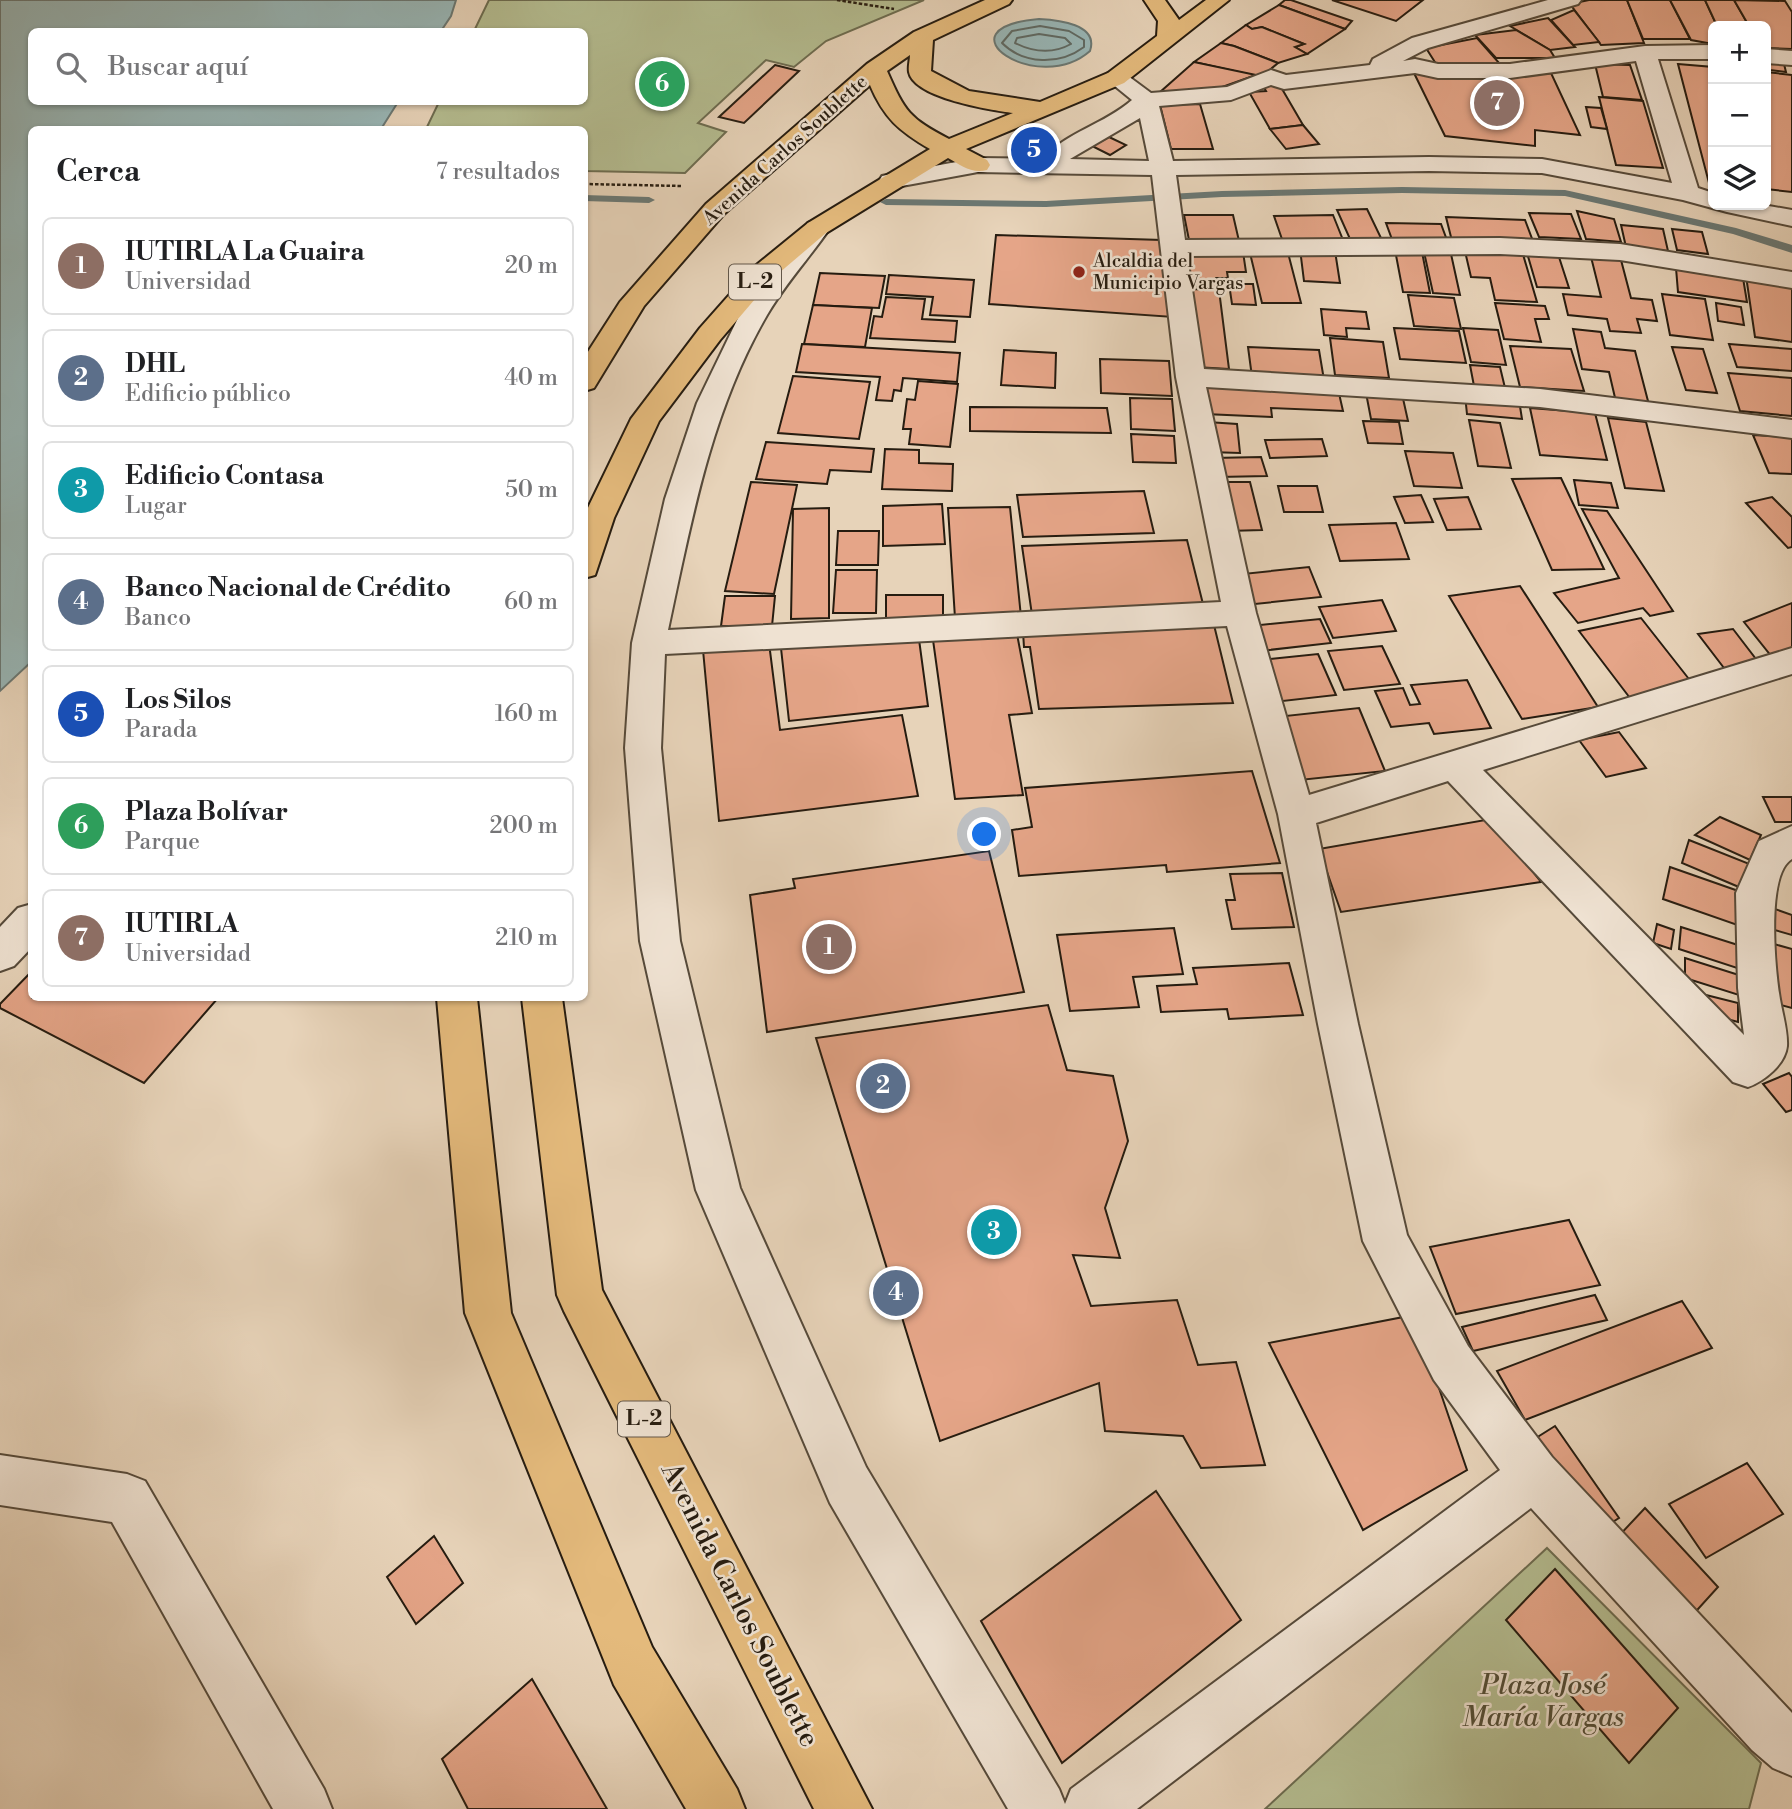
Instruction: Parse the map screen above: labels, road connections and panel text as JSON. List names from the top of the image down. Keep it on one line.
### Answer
{"streets":{"main road":["Avenida Carlos Soublette","L-2"]},"crossings":[["Avenida Carlos Soublette","L-2"]],"parks":["Plaza José María Vargas"],"places":["Alcaldia del Municipio Vargas"],"page":{"map_buttons":["+","−"],"search":"Buscar aquí","pins":["6","7","5","1","2","3","4"],"heading":["Cerca","7 resultados"],"list":[{"mark":"1","name":"IUTIRLA La Guaira","note":"Universidad","value":"20 m"},{"mark":"2","name":"DHL","note":"Edificio público","value":"40 m"},{"mark":"3","name":"Edificio Contasa","note":"Lugar","value":"50 m"},{"mark":"4","name":"Banco Nacional de Crédito","note":"Banco","value":"60 m"},{"mark":"5","name":"Los Silos","note":"Parada","value":"160 m"},{"mark":"6","name":"Plaza Bolívar","note":"Parque","value":"200 m"},{"mark":"7","name":"IUTIRLA","note":"Universidad","value":"210 m"}]}}
